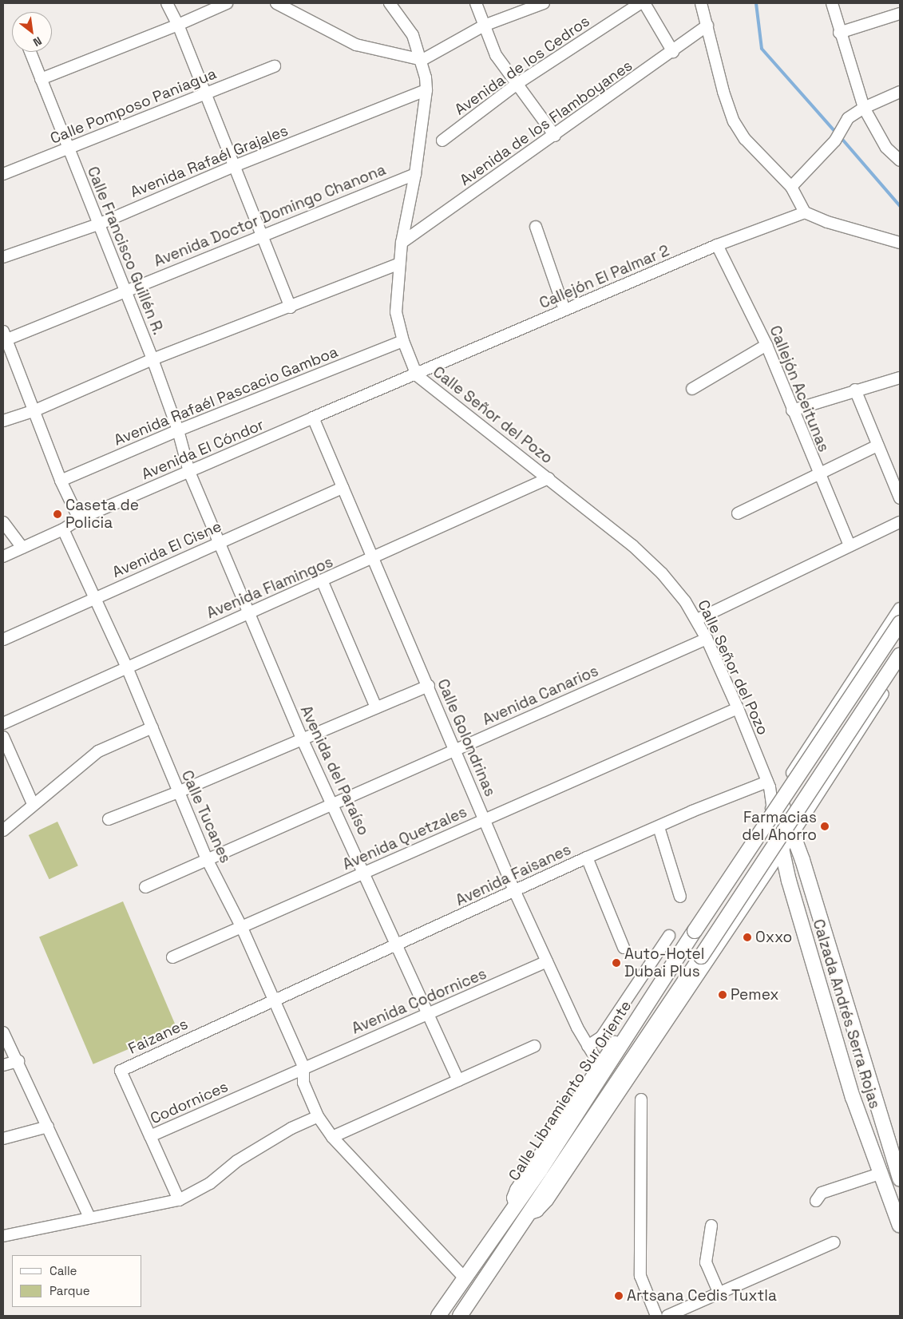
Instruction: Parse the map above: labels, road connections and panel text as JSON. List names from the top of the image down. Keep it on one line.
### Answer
{"streets":{"main road":["Calzada Andrés Serra Rojas","Calle Libramiento Sur Oriente"],"street":["Avenida de los Cedros","Calle Pomposo Paniagua","Avenida de los Flamboyanes","Avenida Rafaél Grajales","Avenida Doctor Domingo Chanona","Calle Francisco Guillén R.","Callejón El Palmar 2","Callejón Aceitunas","Avenida Rafaél Pascacio Gamboa","Calle Señor del Pozo","Avenida El Cóndor","Avenida El Cisne","Avenida Flamingos","Avenida Canarios","Calle Golondrinas","Avenida del Paraíso","Calle Tucanes","Avenida Quetzales","Avenida Faisanes","Avenida Codornices","Faizanes","Codornices"]},"crossings":[["Calle Pomposo Paniagua","Calle Francisco Guillén R."],["Avenida de los Flamboyanes","Calle Señor del Pozo"],["Avenida Rafaél Grajales","Calle Francisco Guillén R."],["Avenida Rafaél Grajales","Calle Señor del Pozo"],["Avenida Doctor Domingo Chanona","Calle Francisco Guillén R."],["Avenida Doctor Domingo Chanona","Calle Señor del Pozo"],["Calle Francisco Guillén R.","Avenida Rafaél Pascacio Gamboa"],["Calle Francisco Guillén R.","Avenida El Cóndor"],["Calle Francisco Guillén R.","Avenida del Paraíso"],["Callejón El Palmar 2","Callejón Aceitunas"],["Callejón El Palmar 2","Calle Señor del Pozo"],["Callejón El Palmar 2","Avenida El Cóndor"],["Avenida Rafaél Pascacio Gamboa","Calle Señor del Pozo"],["Calle Señor del Pozo","Avenida El Cóndor"],["Calle Señor del Pozo","Avenida Flamingos"],["Calle Señor del Pozo","Avenida Canarios"],["Calle Señor del Pozo","Avenida Quetzales"],["Calle Señor del Pozo","Avenida Faisanes"],["Calle Señor del Pozo","Calzada Andrés Serra Rojas"],["Avenida El Cóndor","Calle Golondrinas"],["Avenida El Cóndor","Avenida del Paraíso"],["Avenida El Cóndor","Calle Tucanes"],["Avenida El Cisne","Calle Golondrinas"],["Avenida El Cisne","Avenida del Paraíso"],["Avenida El Cisne","Calle Tucanes"],["Avenida Flamingos","Calle Golondrinas"],["Avenida Flamingos","Avenida del Paraíso"],["Avenida Flamingos","Calle Tucanes"],["Avenida Canarios","Calle Golondrinas"],["Avenida Canarios","Avenida del Paraíso"],["Avenida Canarios","Calle Tucanes"],["Calle Golondrinas","Avenida Quetzales"],["Calle Golondrinas","Avenida Faisanes"],["Calle Golondrinas","Avenida Codornices"],["Avenida del Paraíso","Avenida Quetzales"],["Avenida del Paraíso","Avenida Faisanes"],["Avenida del Paraíso","Avenida Codornices"],["Calle Tucanes","Avenida Quetzales"],["Calle Tucanes","Avenida Faisanes"],["Calle Tucanes","Avenida Codornices"],["Calle Tucanes","Faizanes"],["Calle Tucanes","Calle Libramiento Sur Oriente"],["Calle Tucanes","Codornices"],["Avenida Faisanes","Calzada Andrés Serra Rojas"],["Avenida Faisanes","Faizanes"],["Avenida Codornices","Codornices"],["Faizanes","Codornices"]],"places":["Caseta de Policia","Farmacias del Ahorro","Oxxo","Auto-Hotel Dubai Plus","Pemex","Artsana Cedis Tuxtla"],"legend":["Calle","Parque"],"north":"bottom right"}
